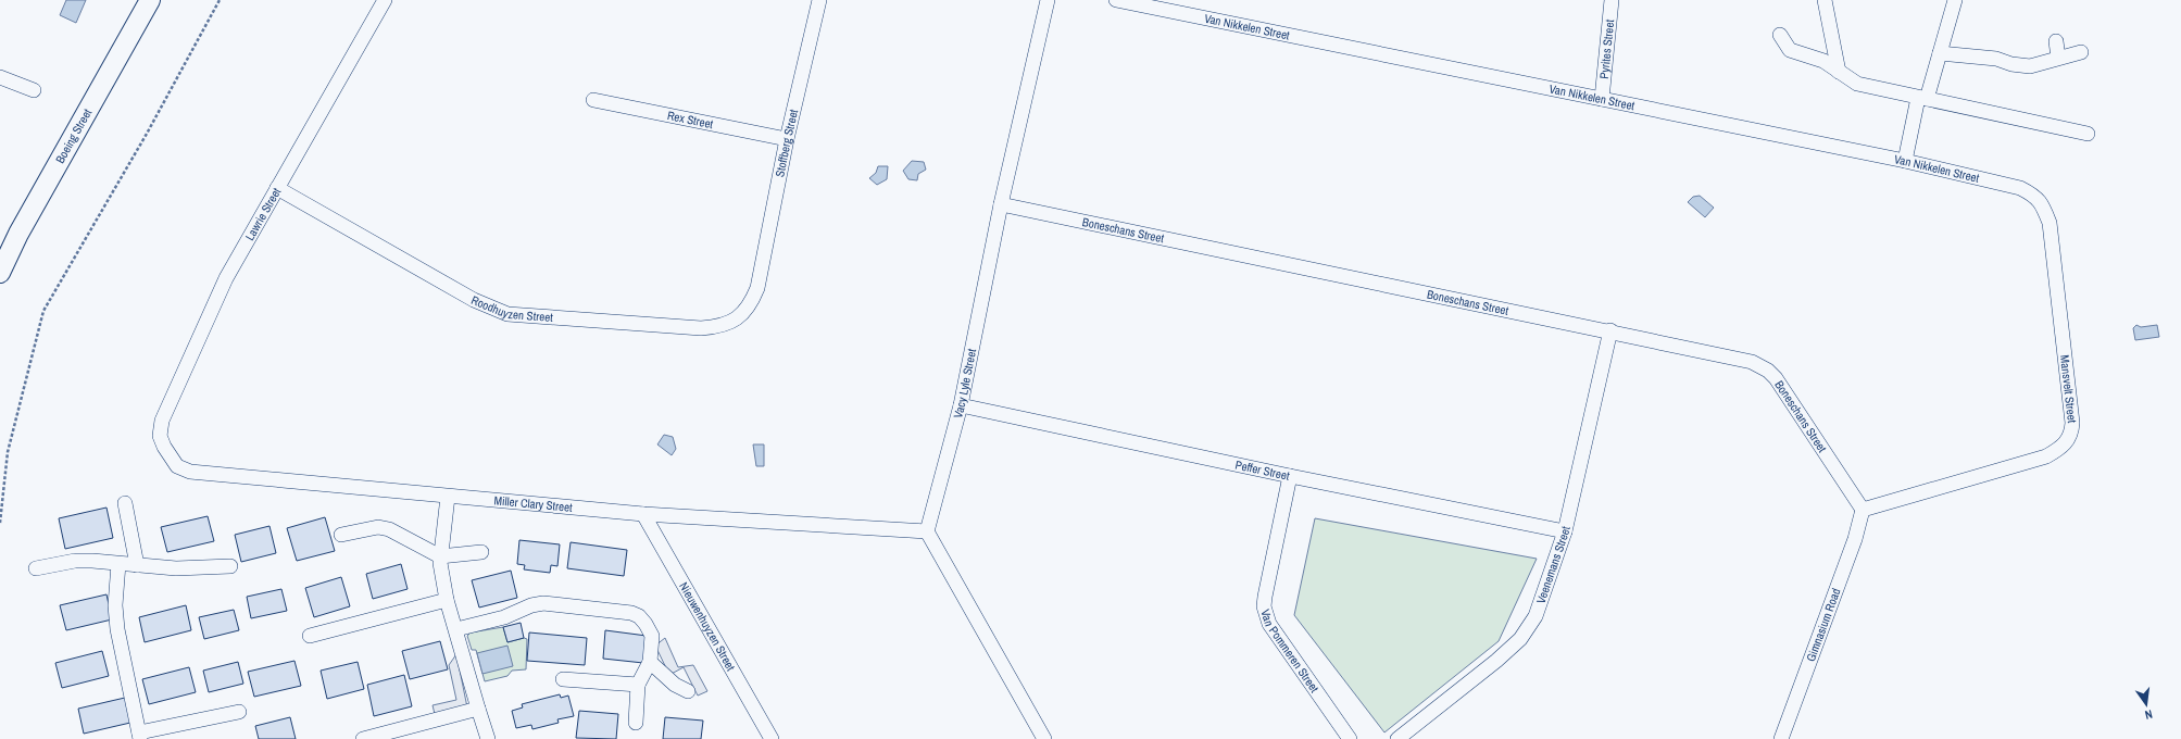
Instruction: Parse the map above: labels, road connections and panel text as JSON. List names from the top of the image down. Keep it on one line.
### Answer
{"streets":{"main road":["Boeing Street"],"street":["Van Nikkelen Street","Pyrites Street","Rex Street","Stoffberg Street","Lawrie Street","Boneschans Street","Roodhuyzen Street","Vacy Lyle Street","Mansvelt Street","Peffer Street","Miller Clary Street","Veenemans Street","Gimnasium Road","Nieuwenhuyzen Street","Van Pommeren Street"]},"crossings":[["Van Nikkelen Street","Pyrites Street"],["Van Nikkelen Street","Mansvelt Street"],["Rex Street","Stoffberg Street"],["Stoffberg Street","Roodhuyzen Street"],["Lawrie Street","Roodhuyzen Street"],["Lawrie Street","Miller Clary Street"],["Boneschans Street","Vacy Lyle Street"],["Boneschans Street","Mansvelt Street"],["Boneschans Street","Veenemans Street"],["Boneschans Street","Gimnasium Road"],["Vacy Lyle Street","Peffer Street"],["Vacy Lyle Street","Miller Clary Street"],["Mansvelt Street","Gimnasium Road"],["Peffer Street","Veenemans Street"],["Peffer Street","Van Pommeren Street"],["Miller Clary Street","Nieuwenhuyzen Street"]],"north":"bottom"}
